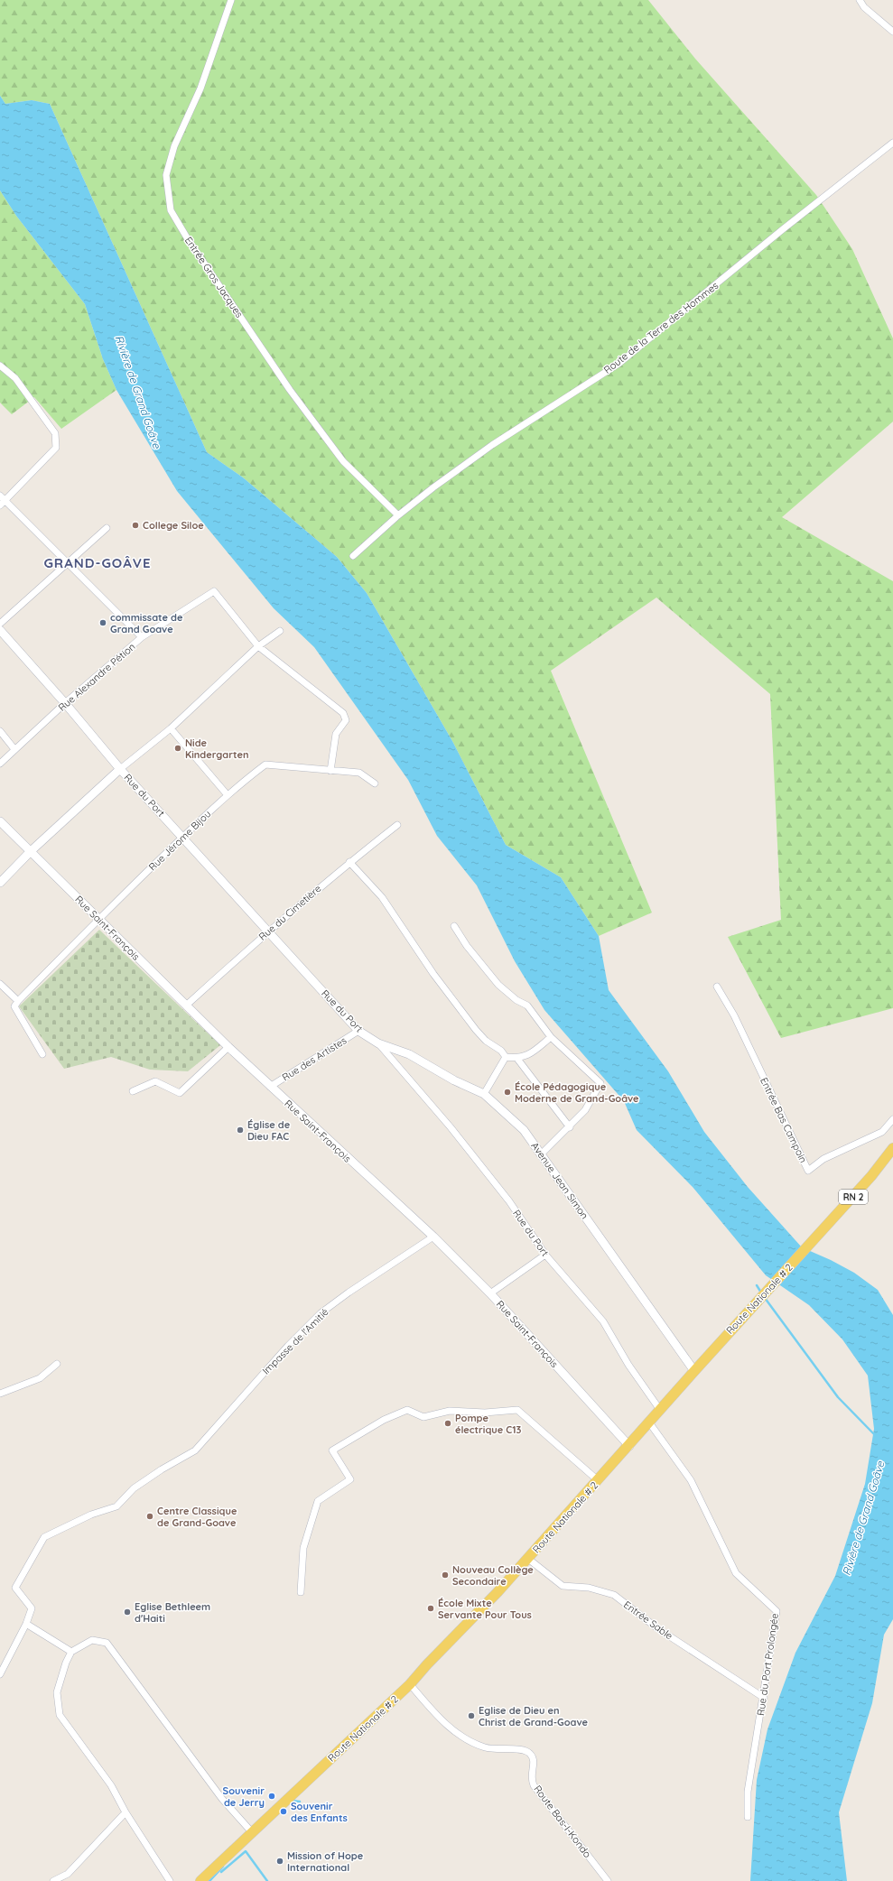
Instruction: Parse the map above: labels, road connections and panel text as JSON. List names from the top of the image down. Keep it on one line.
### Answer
{"streets":{"main road":["RN 2","Route Nationale # 2"],"street":["Entrée Gros Jacques","Route de la Terre des Hommes","Rue Alexandre Pétion","Rue du Port","Rue Jérome Bijou","Rue du Cimetière","Rue Saint-François","Rue des Artistes","Entrée Bas Campoin","Avenue Jean Simon","Impasse de l'Amitié","Entrée Sable","Rue du Port Prolongée","Route Bas-I-Kondo"]},"crossings":[["Entrée Gros Jacques","Route de la Terre des Hommes"],["Rue Alexandre Pétion","Rue du Port"],["Rue du Port","Rue Jérome Bijou"],["Rue du Port","Rue du Cimetière"],["Rue du Port","Rue des Artistes"],["Rue du Port","Avenue Jean Simon"],["Rue du Port","Route Nationale # 2"],["Rue Jérome Bijou","Rue Saint-François"],["Rue du Cimetière","Rue Saint-François"],["Rue Saint-François","Rue des Artistes"],["Rue Saint-François","Route Nationale # 2"],["Rue Saint-François","Impasse de l'Amitié"],["Avenue Jean Simon","Route Nationale # 2"],["Route Nationale # 2","Entrée Sable"],["Route Nationale # 2","Rue du Port Prolongée"],["Route Nationale # 2","Route Bas-I-Kondo"],["Entrée Sable","Rue du Port Prolongée"]],"districts":["GRAND-GOÂVE"],"water":["Rivière de Grand Goâve"],"places":["College Siloe","commissate de Grand Goave","Nide Kindergarten","École Pédagogique Moderne de Grand-Goâve","Église de Dieu FAC","Pompe électrique C13","Centre Classique de Grand-Goave","Nouveau Collège Secondaire","École Mixte Servante Pour Tous","Eglise Bethleem d'Haiti","Eglise de Dieu en Christ de Grand-Goave","Souvenir de Jerry","Souvenir des Enfants","Mission of Hope International"]}
